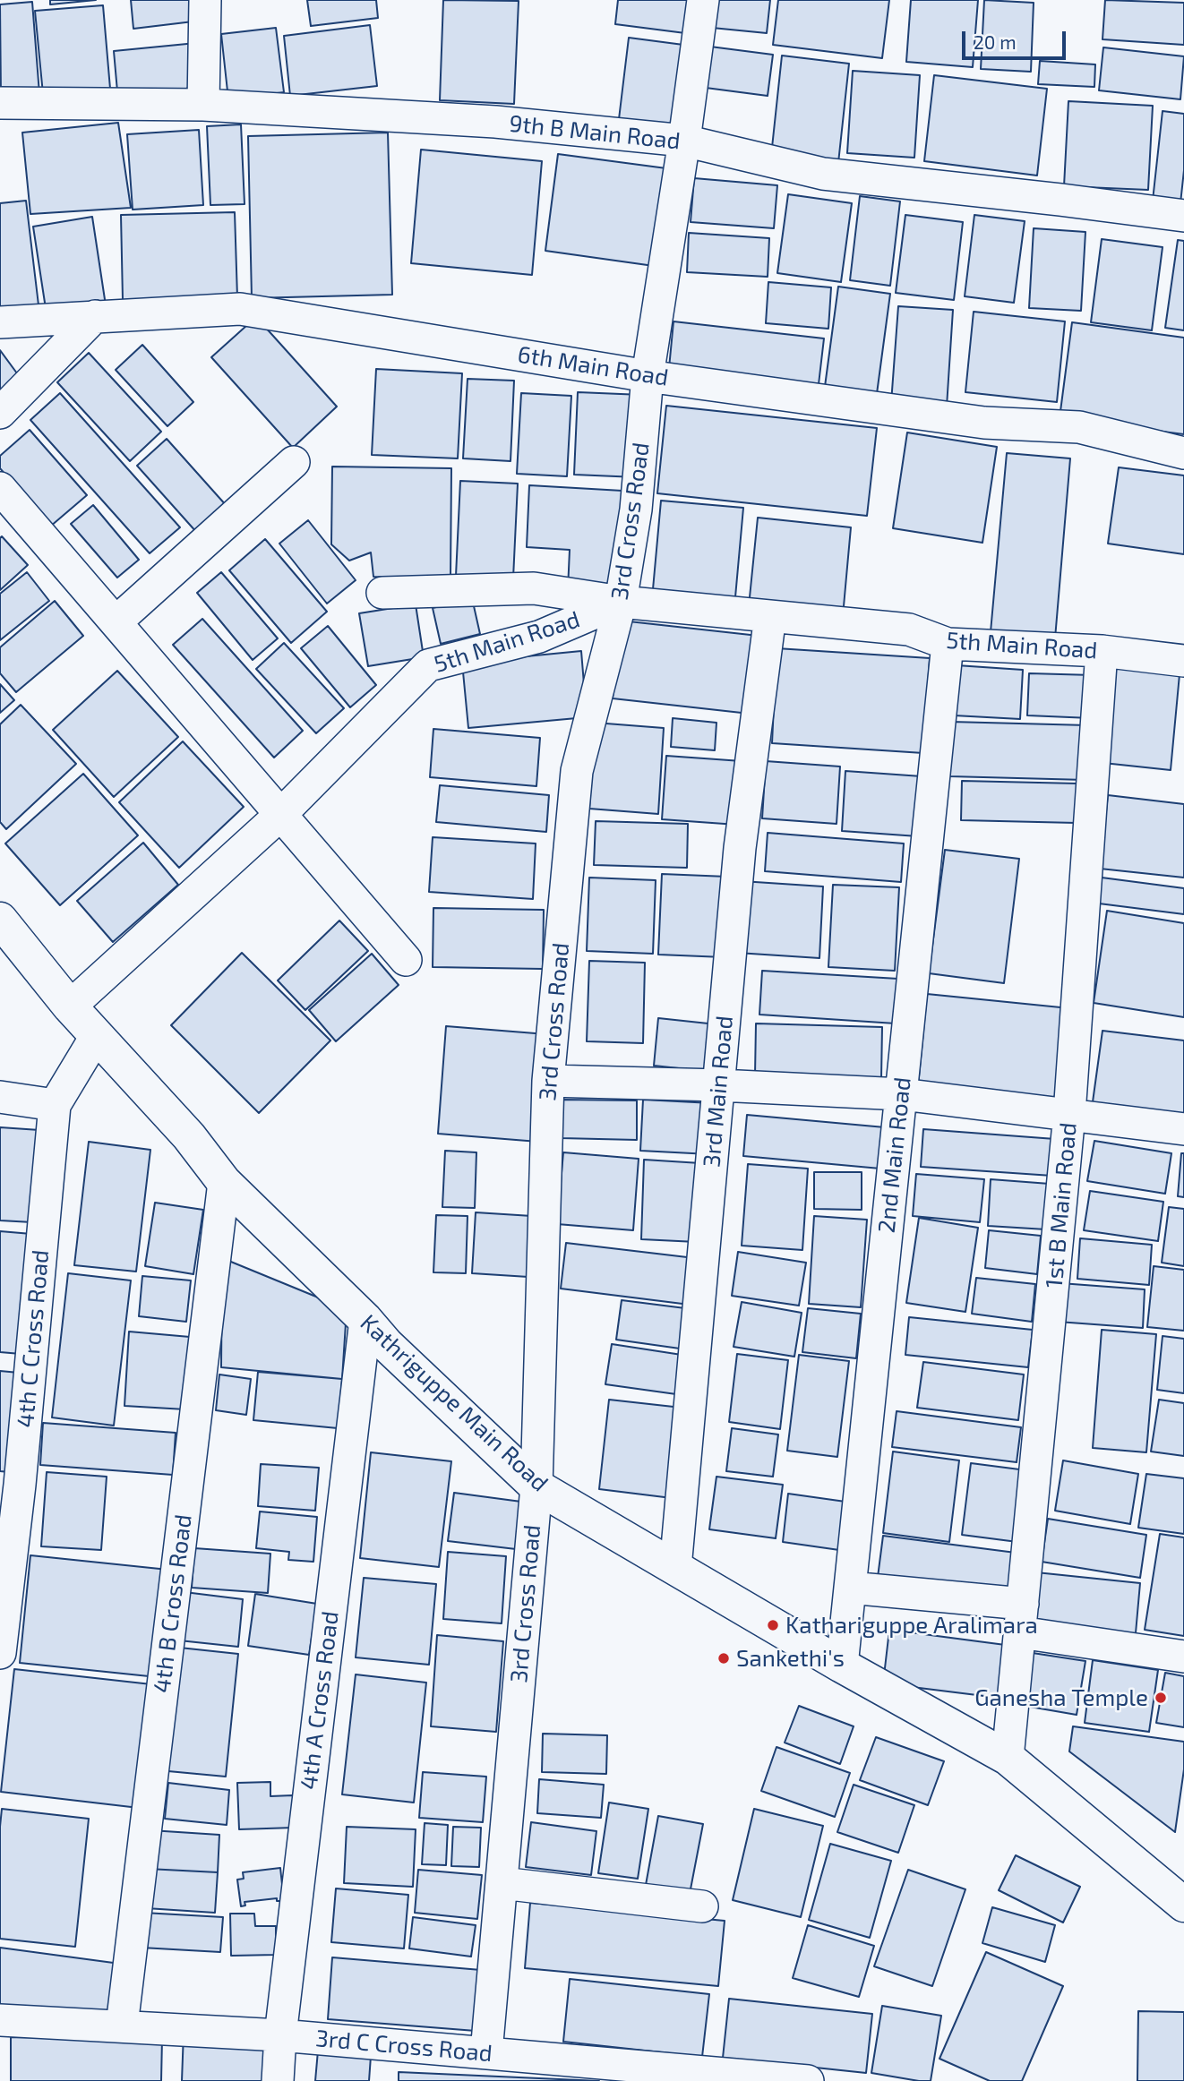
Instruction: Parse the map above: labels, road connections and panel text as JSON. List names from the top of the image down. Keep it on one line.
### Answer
{"streets":{"main road":["Kathriguppe Main Road"],"street":["9th B Main Road","6th Main Road","3rd Cross Road","5th Main Road","3rd Main Road","2nd Main Road","1st B Main Road","4th C Cross Road","4th B Cross Road","4th A Cross Road","3rd C Cross Road"]},"crossings":[["9th B Main Road","3rd Cross Road"],["6th Main Road","3rd Cross Road"],["3rd Cross Road","5th Main Road"],["3rd Cross Road","Kathriguppe Main Road"],["3rd Cross Road","3rd C Cross Road"],["5th Main Road","3rd Main Road"],["5th Main Road","2nd Main Road"],["5th Main Road","1st B Main Road"],["5th Main Road","Kathriguppe Main Road"],["3rd Main Road","Kathriguppe Main Road"],["2nd Main Road","Kathriguppe Main Road"],["1st B Main Road","Kathriguppe Main Road"],["4th C Cross Road","Kathriguppe Main Road"],["Kathriguppe Main Road","4th B Cross Road"],["Kathriguppe Main Road","4th A Cross Road"],["4th B Cross Road","3rd C Cross Road"],["4th A Cross Road","3rd C Cross Road"]],"places":["Kathariguppe Aralimara","Sankethi's","Ganesha Temple"],"scale_bar":"20 m"}
